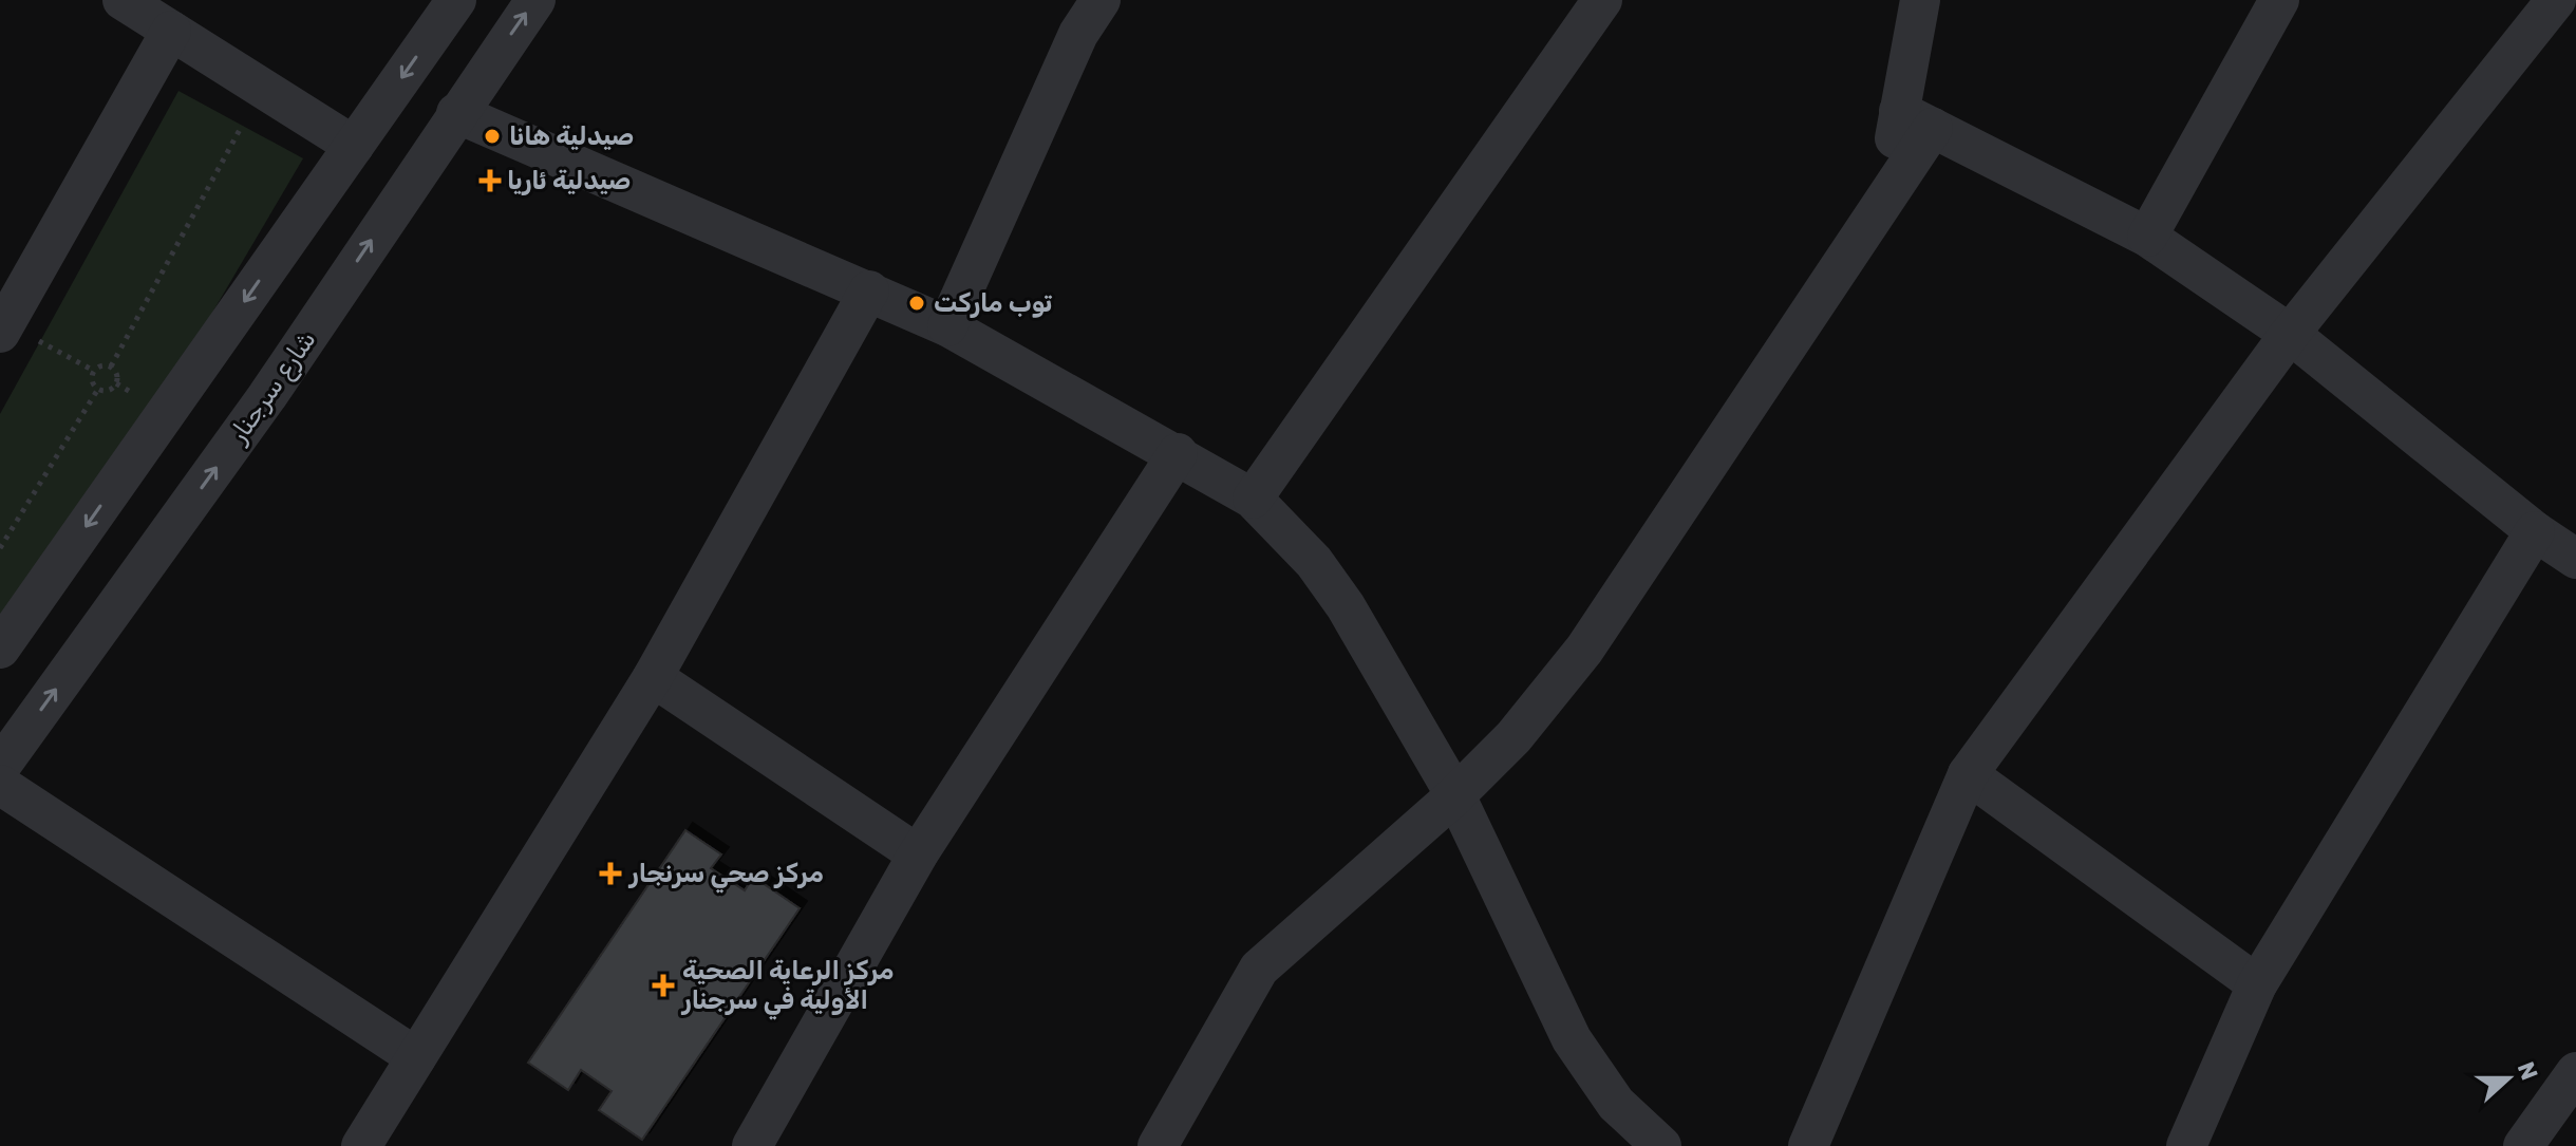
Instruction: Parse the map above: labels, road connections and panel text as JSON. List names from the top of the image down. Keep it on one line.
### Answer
{"streets":{"street":["شارع سرجنار"]},"places":{"other":["صيدلية هانا","توب ماركت"],"health":["صيدلية ئاريا","مركز صحي سرنجار","مركز الرعاية الصحية الأولية في سرجنار"]},"north":"right"}
